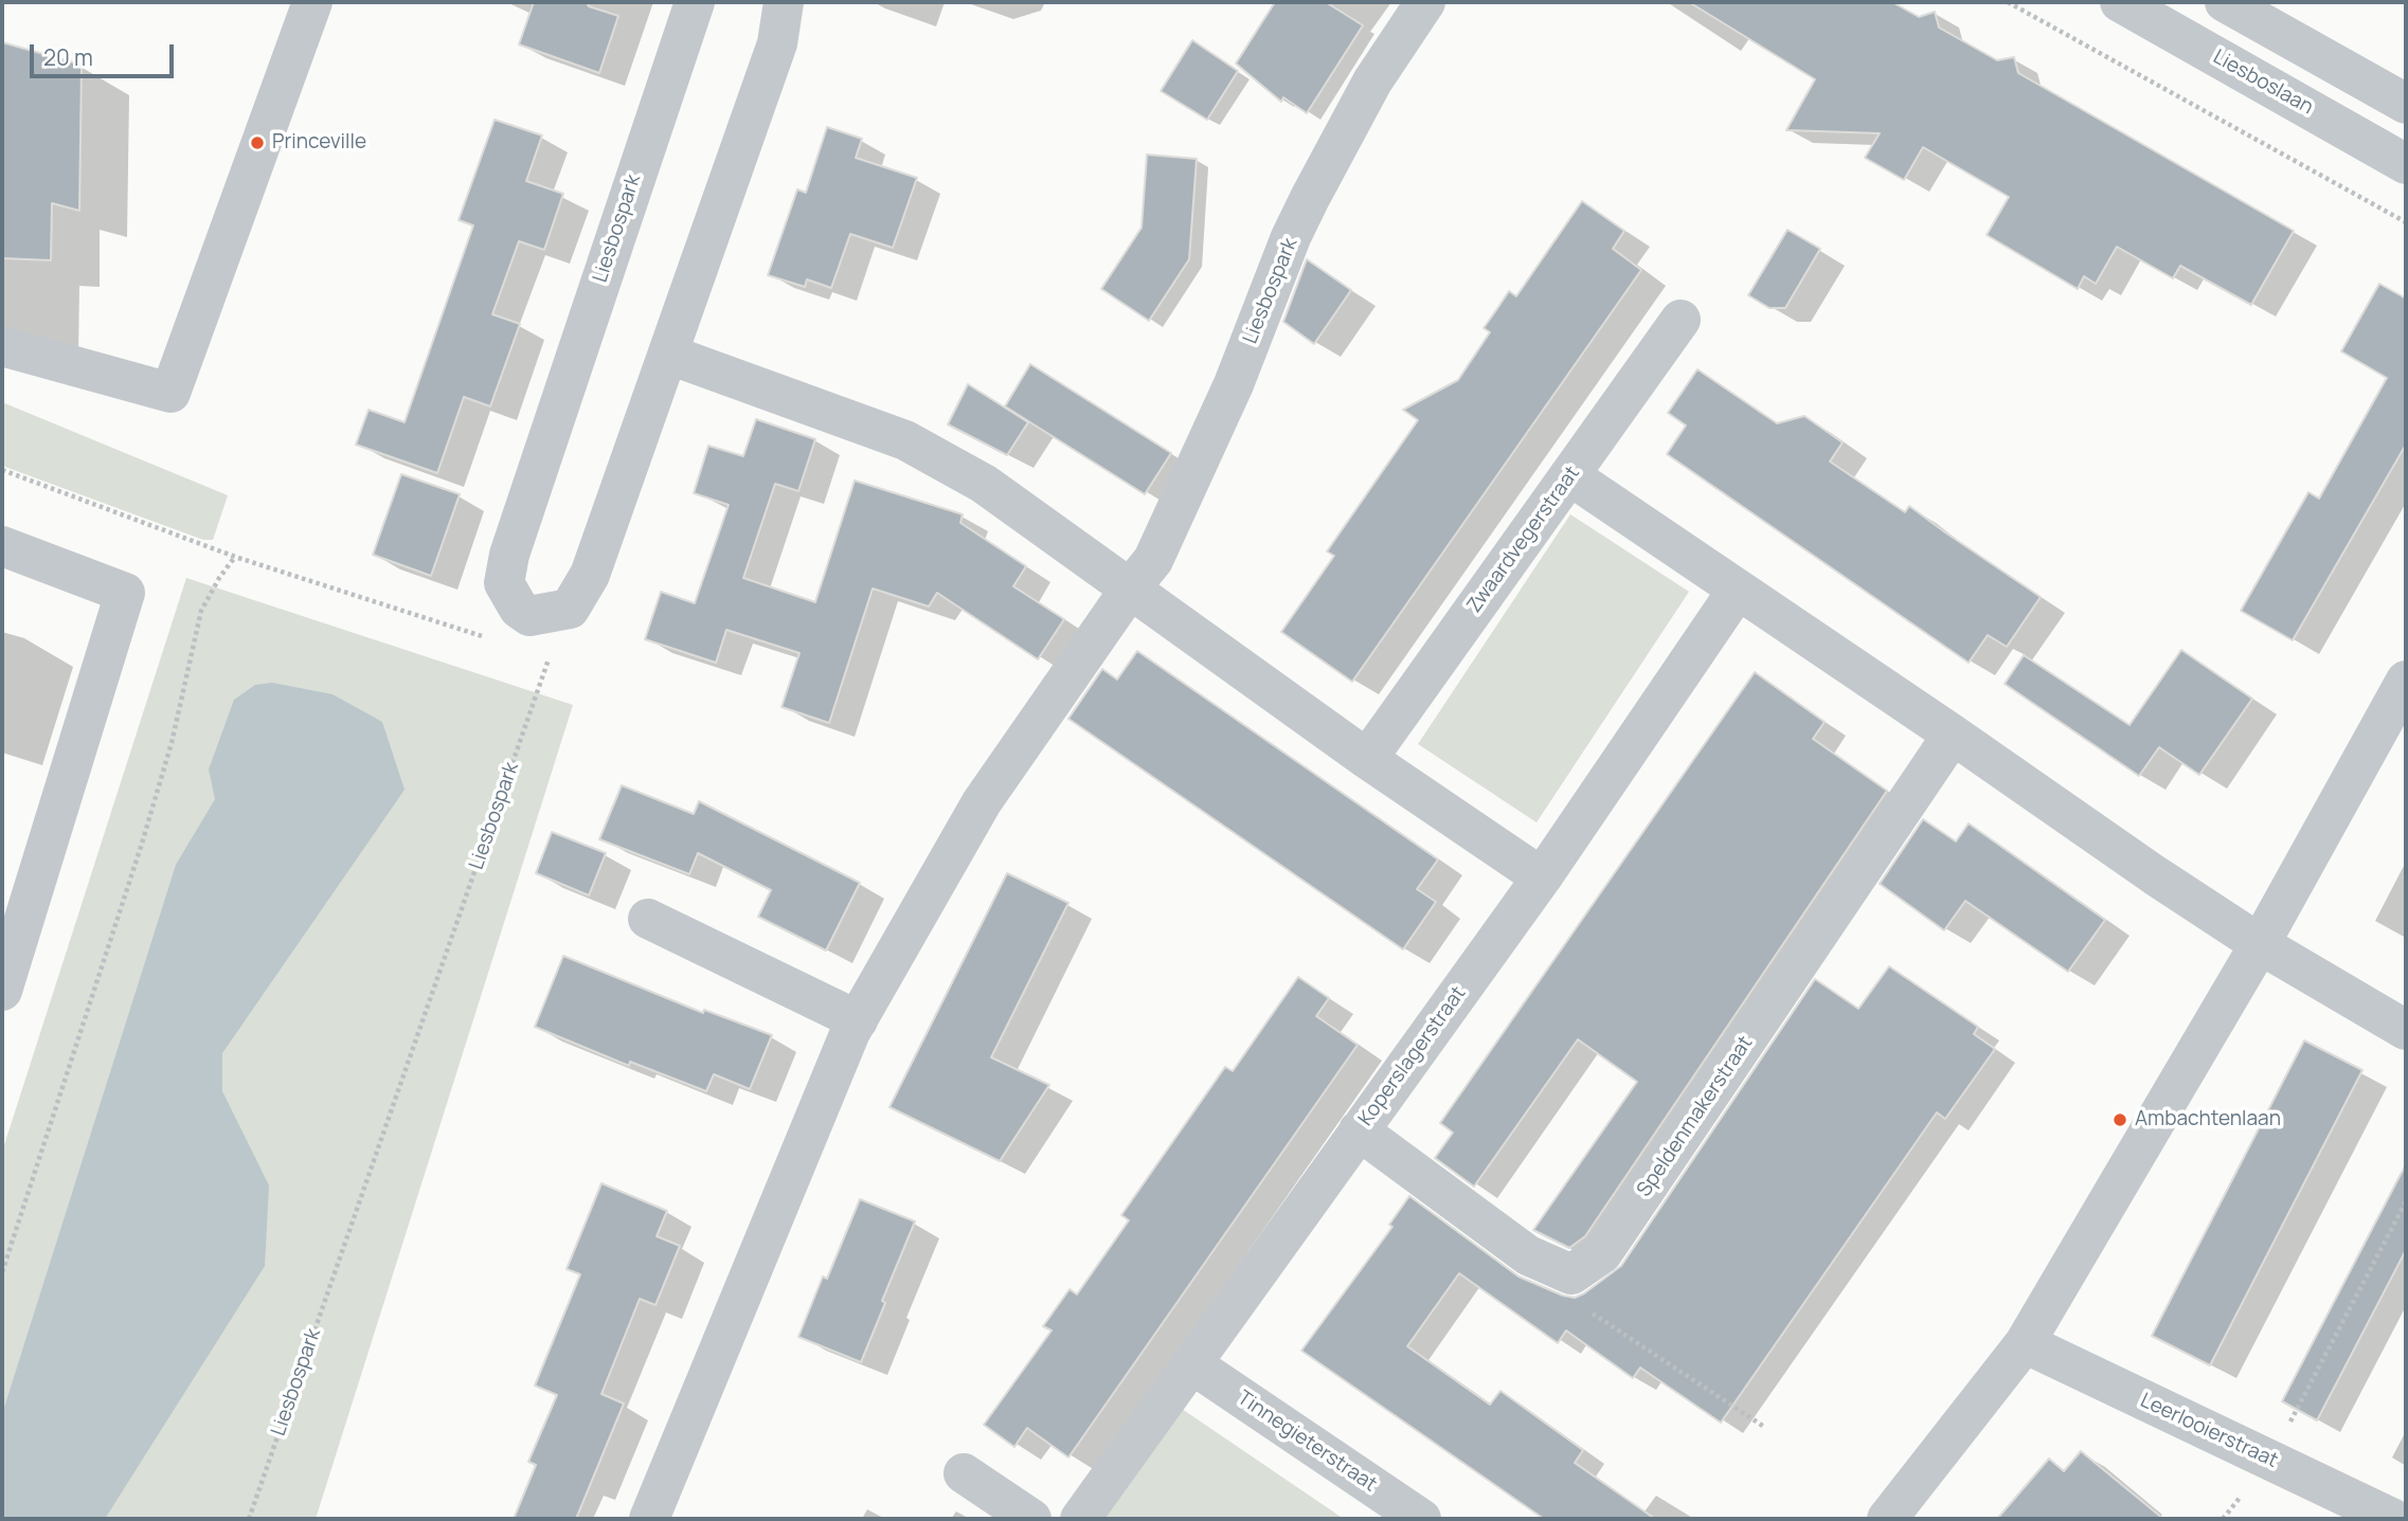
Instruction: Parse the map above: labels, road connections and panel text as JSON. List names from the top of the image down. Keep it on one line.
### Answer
{"streets":{"street":["Liesboslaan","Liesbospark","Zwaardvegerstraat","Koperslagerstraat","Speldenmakerstraat","Leerlooierstraat","Tinnegieterstraat"]},"crossings":[["Koperslagerstraat","Tinnegieterstraat"]],"places":["Princeville","Ambachtenlaan"],"scale_bar":"20 m"}
